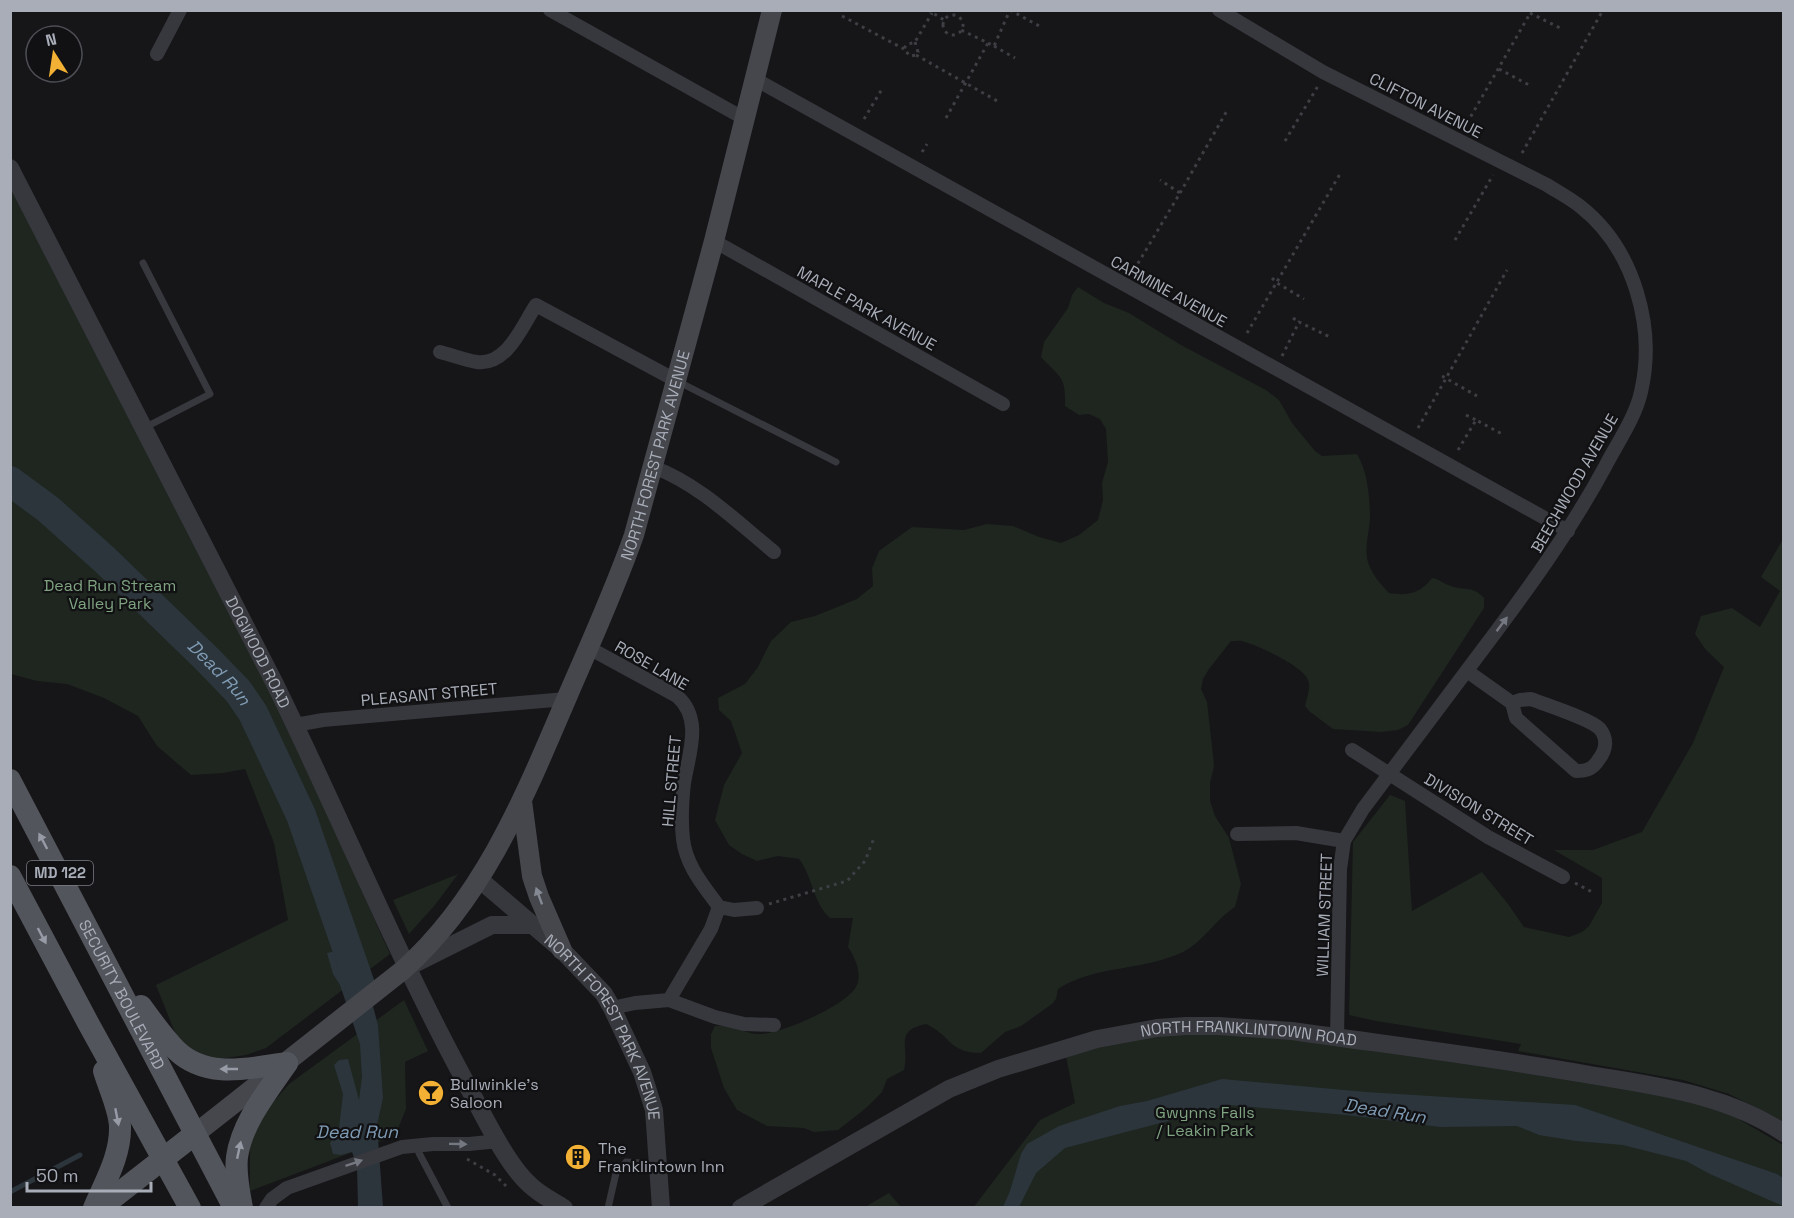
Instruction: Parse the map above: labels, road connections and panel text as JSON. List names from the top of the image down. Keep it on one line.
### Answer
{"streets":{"main road":["NORTH FOREST PARK AVENUE","MD 122","SECURITY BOULEVARD"],"street":["CLIFTON AVENUE","CARMINE AVENUE","MAPLE PARK AVENUE","BEECHWOOD AVENUE","DOGWOOD ROAD","ROSE LANE","PLEASANT STREET","HILL STREET","DIVISION STREET","WILLIAM STREET","NORTH FRANKLINTOWN ROAD"]},"crossings":[["CLIFTON AVENUE","BEECHWOOD AVENUE"],["CARMINE AVENUE","NORTH FOREST PARK AVENUE"],["CARMINE AVENUE","BEECHWOOD AVENUE"],["MAPLE PARK AVENUE","NORTH FOREST PARK AVENUE"],["NORTH FOREST PARK AVENUE","ROSE LANE"],["NORTH FOREST PARK AVENUE","PLEASANT STREET"],["NORTH FOREST PARK AVENUE","SECURITY BOULEVARD"],["BEECHWOOD AVENUE","DIVISION STREET"],["BEECHWOOD AVENUE","WILLIAM STREET"],["DOGWOOD ROAD","PLEASANT STREET"],["ROSE LANE","HILL STREET"],["DIVISION STREET","WILLIAM STREET"],["WILLIAM STREET","NORTH FRANKLINTOWN ROAD"]],"water":["Dead Run"],"parks":["Dead Run Stream Valley Park","Gwynns Falls / Leakin Park"],"places":{"bar":["Bullwinkle's Saloon"],"building":["The Franklintown Inn"]},"scale_bar":"50 m","north":"top"}
